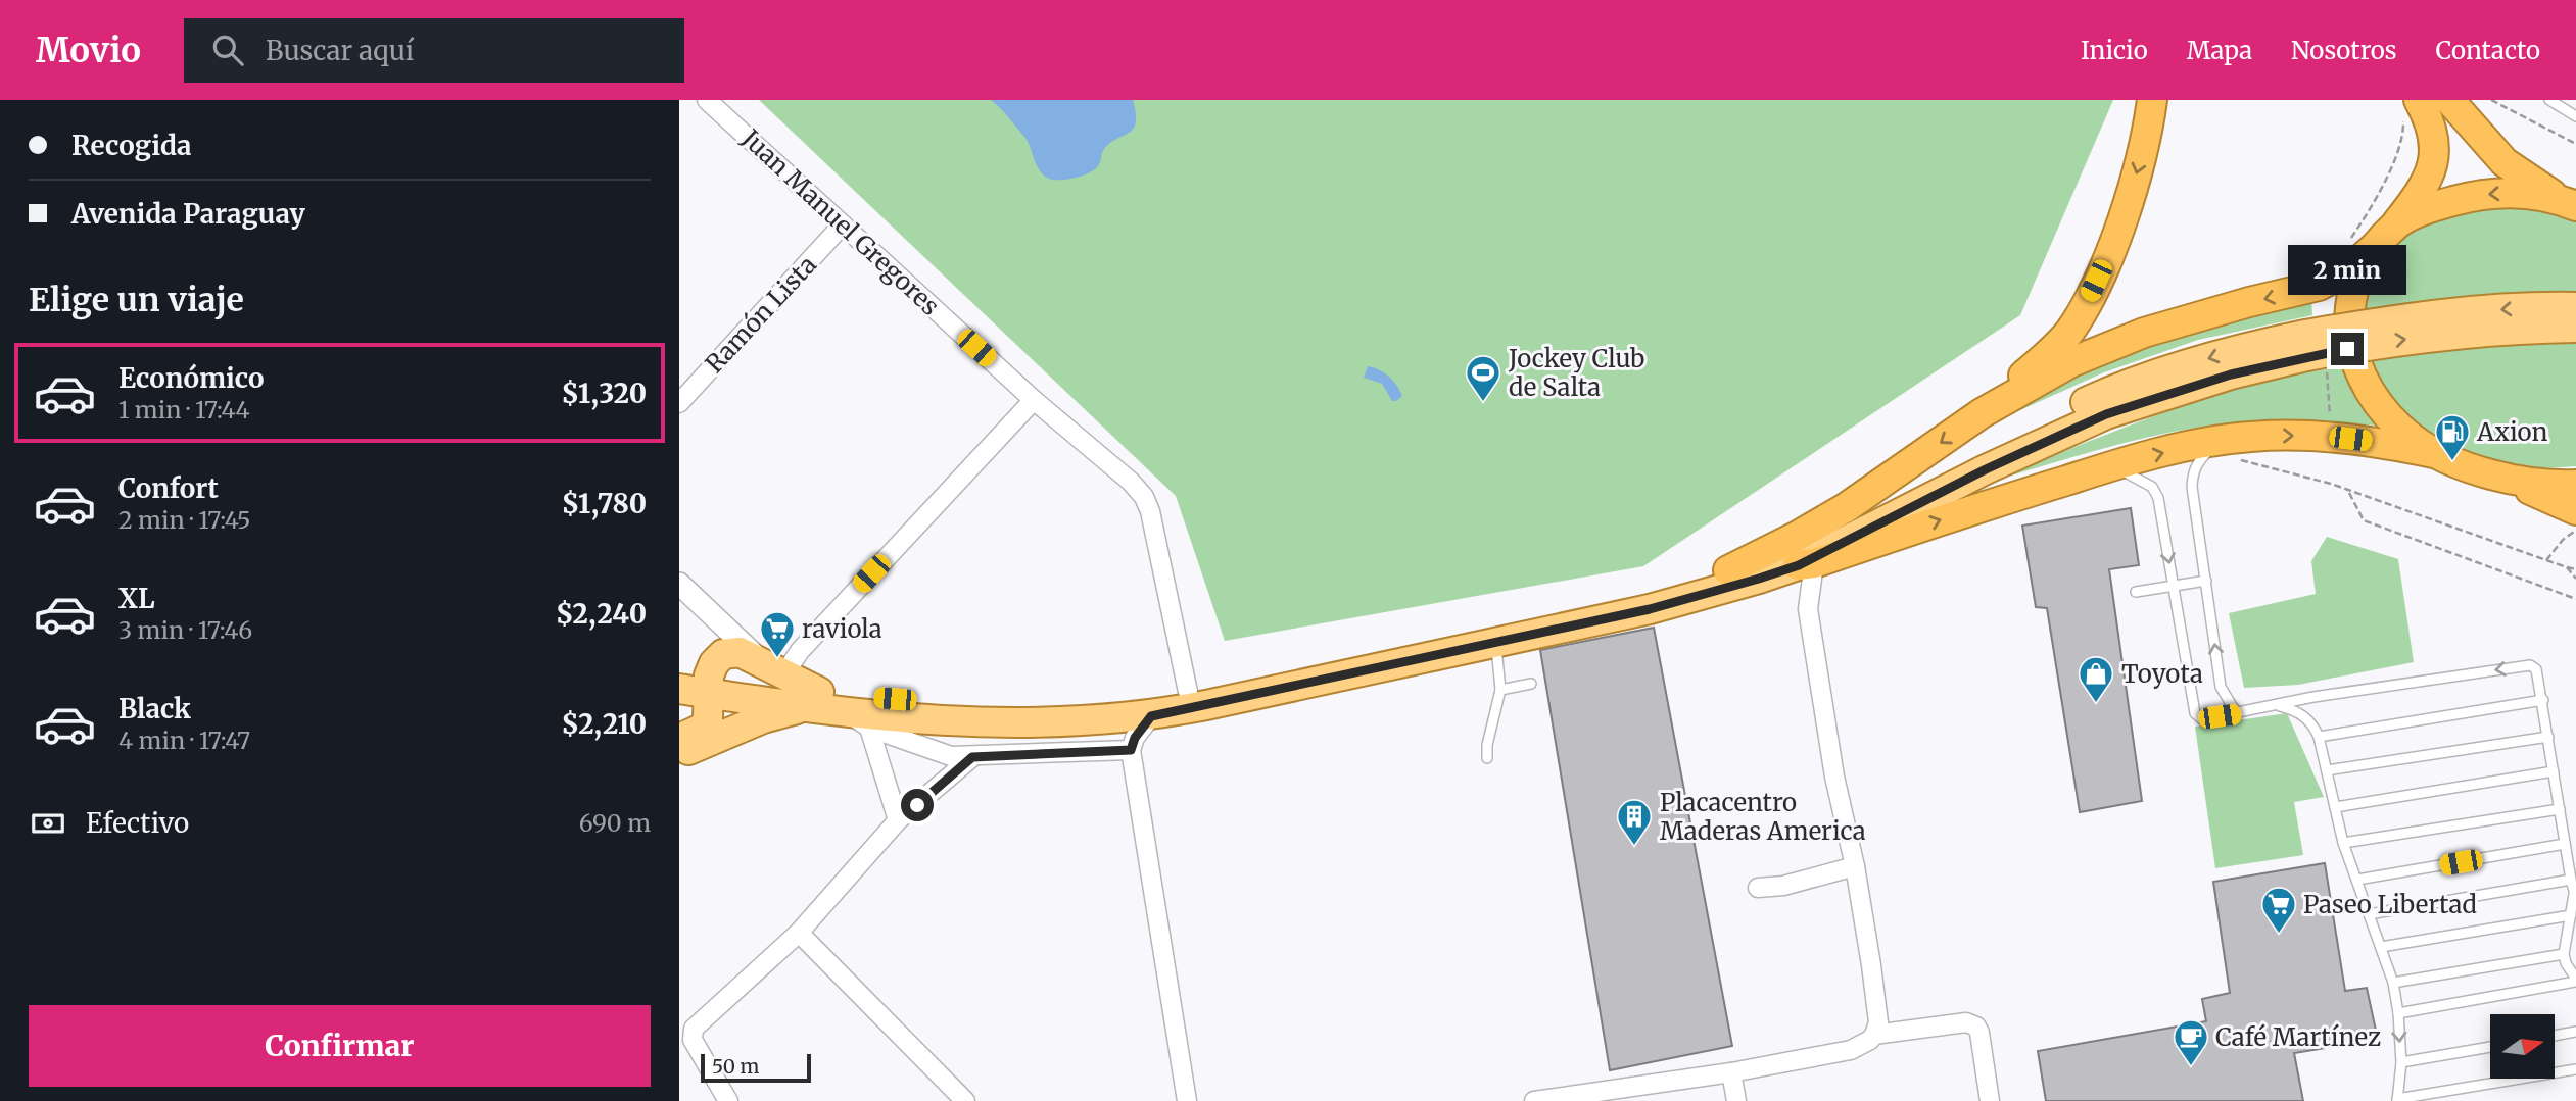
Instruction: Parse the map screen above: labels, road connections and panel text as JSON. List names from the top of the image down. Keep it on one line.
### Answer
{"streets":{"street":["Juan Manuel Gregores","Ramón Lista"]},"crossings":[["Juan Manuel Gregores","Ramón Lista"]],"places":{"sports":["Jockey Club de Salta"],"fuel station":["Axion"],"supermarket":["raviola","Paseo Libertad"],"shop":["Toyota"],"building":["Placacentro Maderas America"],"cafe":["Café Martínez"]},"scale_bar":"50 m","north":"right","page":{"header":"Movio","search":"Buscar aquí","nav":["Inicio","Mapa","Nosotros","Contacto"],"banner":["Recogida","Avenida Paraguay"],"bubble":"2 min","heading":"Elige un viaje","list":[{"name":"Económico","note":"1 min · 17:44","value":"$1,320"},{"name":"Confort","note":"2 min · 17:45","value":"$1,780"},{"name":"XL","note":"3 min · 17:46","value":"$2,240"},{"name":"Black","note":"4 min · 17:47","value":"$2,210"}],"pay":["Efectivo","690 m"],"buttons":"Confirmar","scale":"50 m"}}
